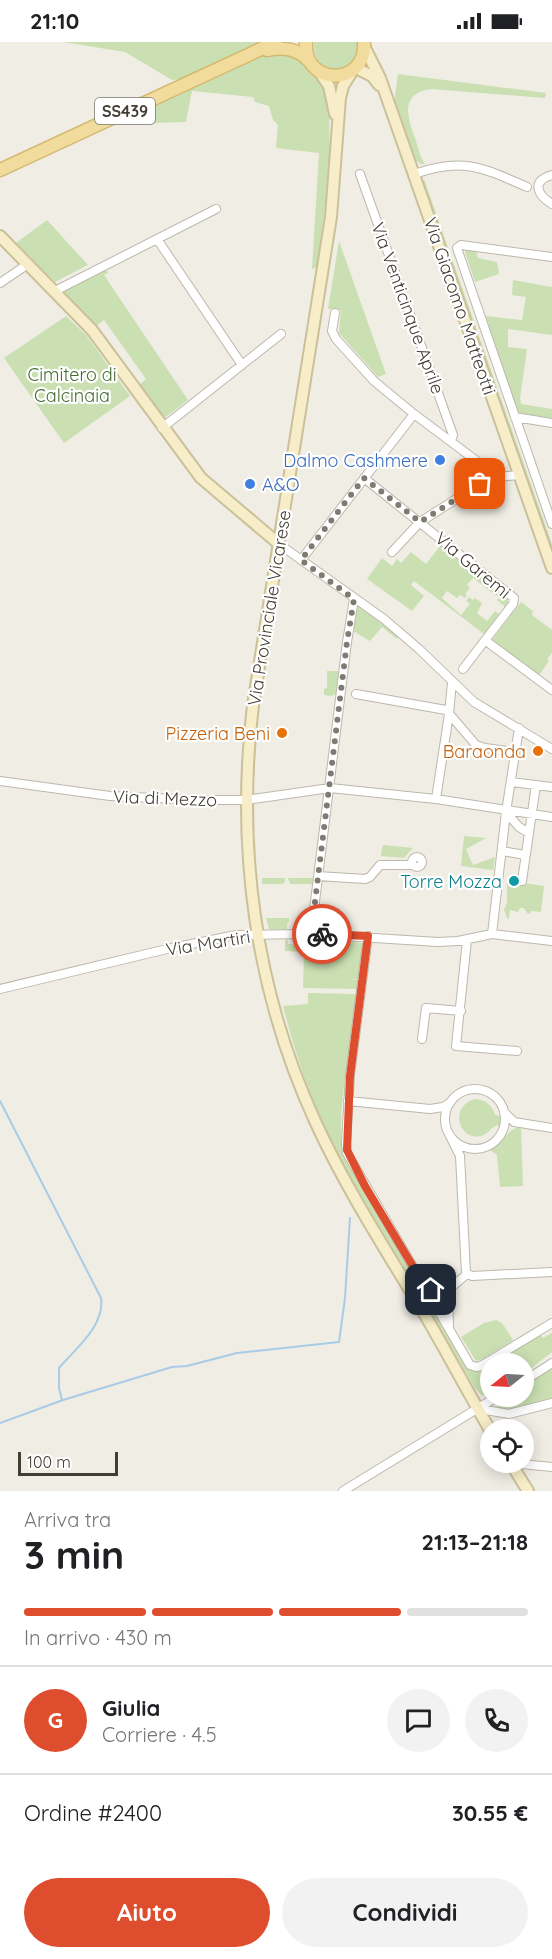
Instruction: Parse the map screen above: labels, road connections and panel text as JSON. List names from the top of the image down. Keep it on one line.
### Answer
{"streets":{"main road":["SS439","Via Giacomo Matteotti","Via Provinciale Vicarese"],"street":["Via Venticinque Aprile","Via Garemi","Via di Mezzo","Via Martiri"]},"crossings":[["Via Provinciale Vicarese","Via di Mezzo"],["Via Provinciale Vicarese","Via Martiri"]],"parks":["Cimitero di Calcinaia"],"places":["Dalmo Cashmere","A&O","Pizzeria Beni","Baraonda","Torre Mozza"],"scale_bar":"100 m","north":"left","page":{"status":"21:10","scale":"100 m","heading":["3 min","Arriva tra","21:13–21:18"],"panel":["Giulia","Corriere · 4.5","Ordine #2400","30.55 €"],"bar":"In arrivo · 430 m","round":"G","buttons":["Aiuto","Condividi"]}}
